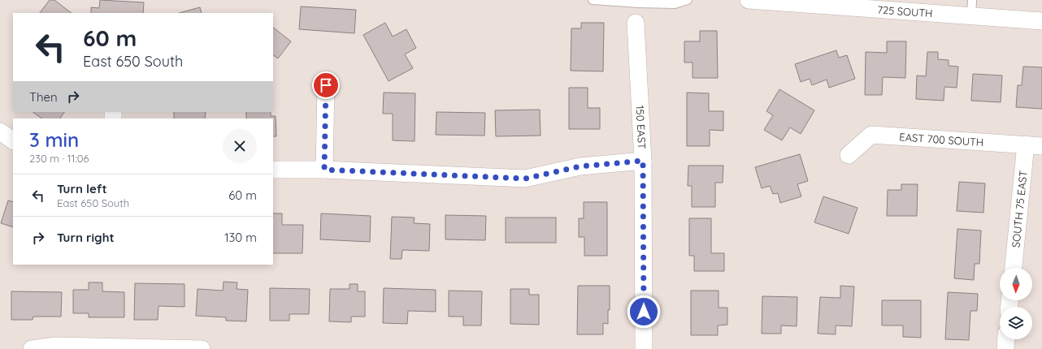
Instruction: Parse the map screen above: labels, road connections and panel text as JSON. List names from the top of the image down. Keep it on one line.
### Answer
{"streets":{"street":["725 SOUTH","150 EAST","EAST 700 SOUTH","SOUTH 75 EAST"]},"crossings":[["EAST 700 SOUTH","SOUTH 75 EAST"]],"north":"bottom","page":{"turn":["60 m","East 650 South"],"then":"Then","heading":["3 min","230 m · 11:06"],"list":[{"name":"Turn left","note":"East 650 South","value":"60 m"},{"name":"Turn right","value":"130 m"}]}}
